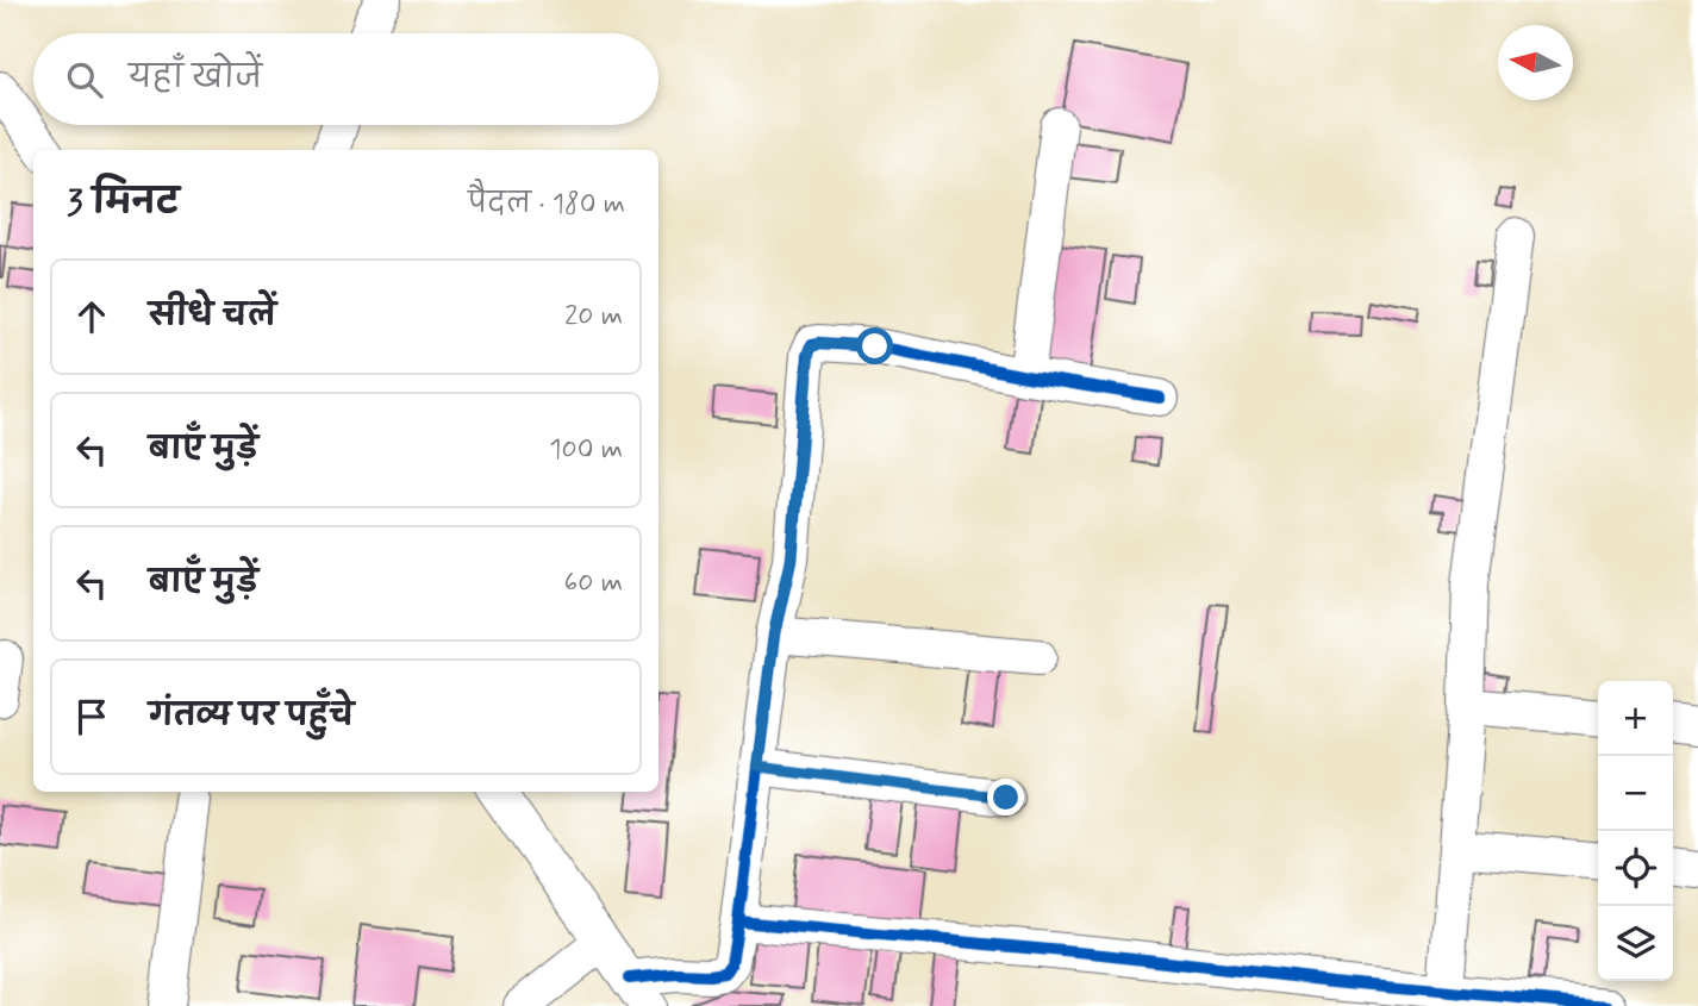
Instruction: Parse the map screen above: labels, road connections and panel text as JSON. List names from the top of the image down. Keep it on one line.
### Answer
{"north":"left","page":{"search":"यहाँ खोजें","heading":["3 मिनट","पैदल · 180 m"],"list":[["सीधे चलें","20 m"],["बाएँ मुड़ें","100 m"],["बाएँ मुड़ें","60 m"],"गंतव्य पर पहुँचे"],"map_buttons":["+","−"]}}
